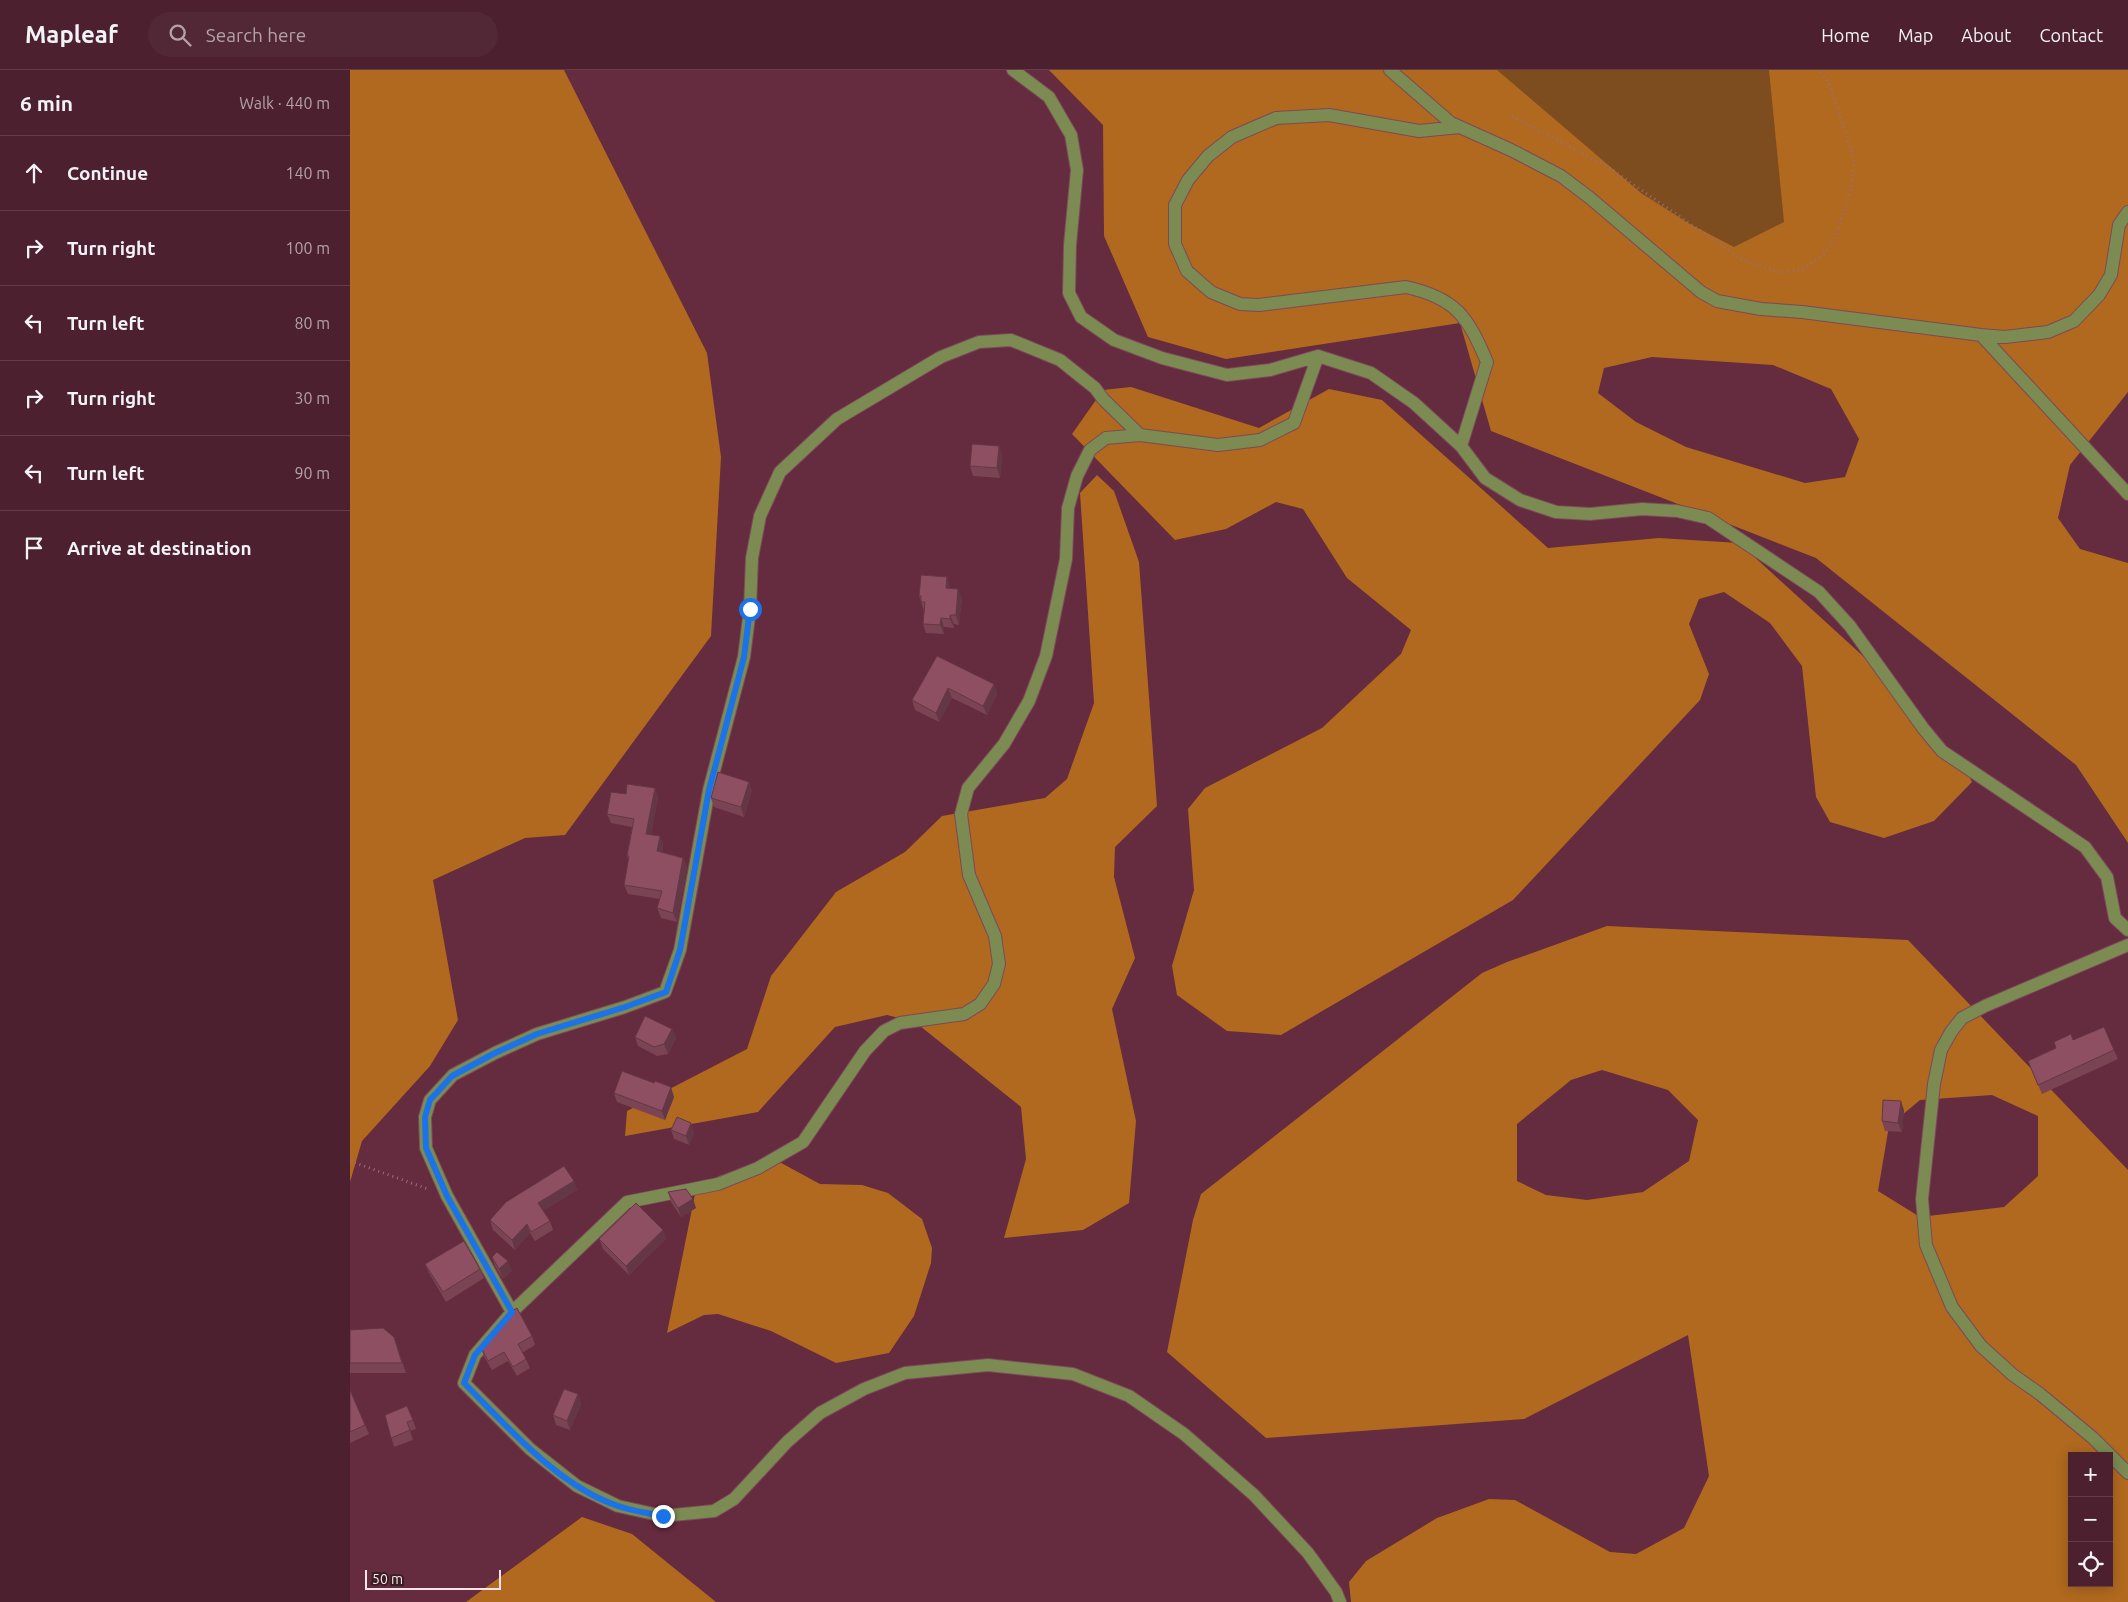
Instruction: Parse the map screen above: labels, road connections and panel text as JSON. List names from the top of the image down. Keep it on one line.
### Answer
{"scale_bar":"50 m","page":{"header":"Mapleaf","search":"Search here","nav":["Home","Map","About","Contact"],"heading":["6 min","Walk · 440 m"],"list":[["Continue","140 m"],["Turn right","100 m"],["Turn left","80 m"],["Turn right","30 m"],["Turn left","90 m"],"Arrive at destination"],"map_buttons":["+","−"],"scale":"50 m"}}
